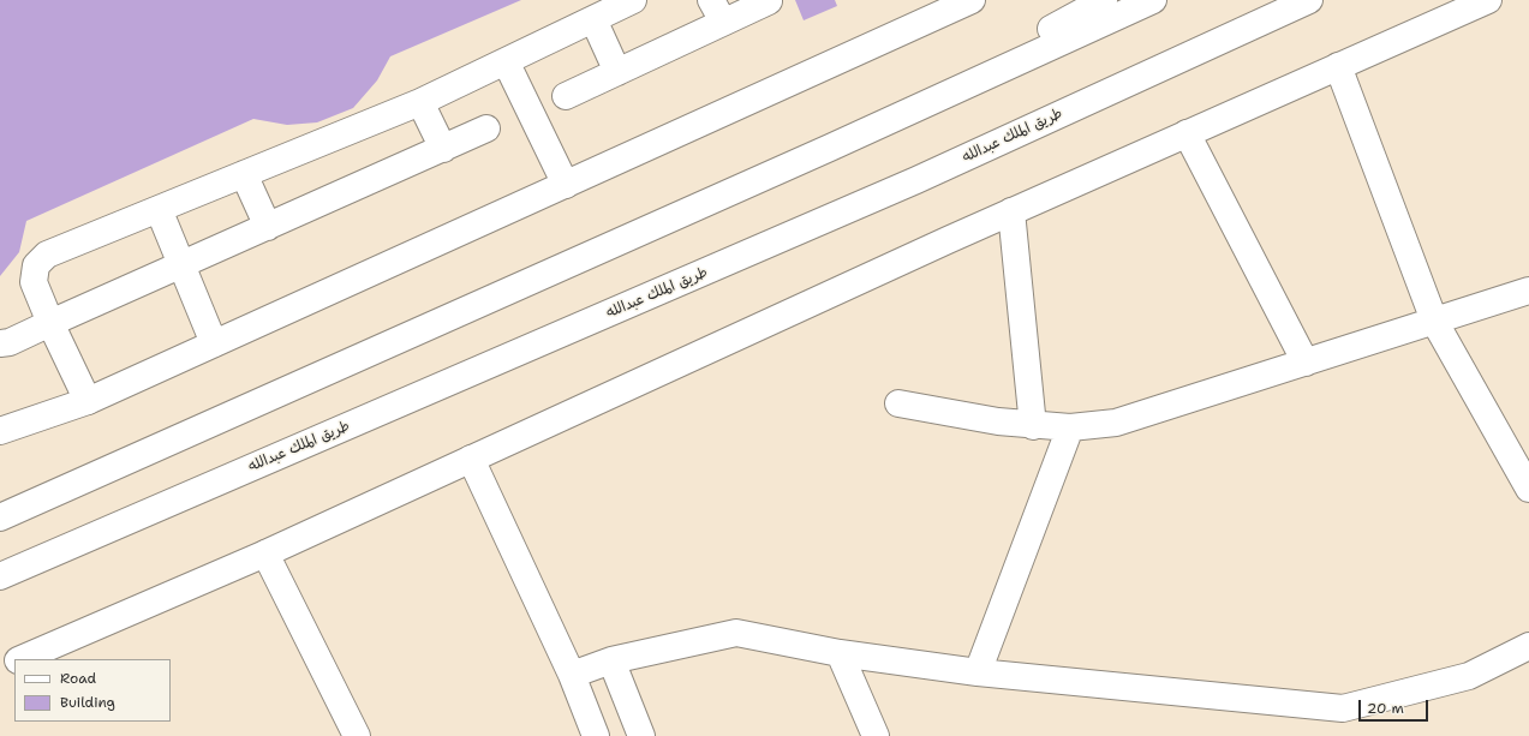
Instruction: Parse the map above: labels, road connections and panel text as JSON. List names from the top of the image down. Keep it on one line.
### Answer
{"streets":{"main road":["طريق الملك عبدالله"]},"legend":["Road","Building"],"scale_bar":"20 m"}
